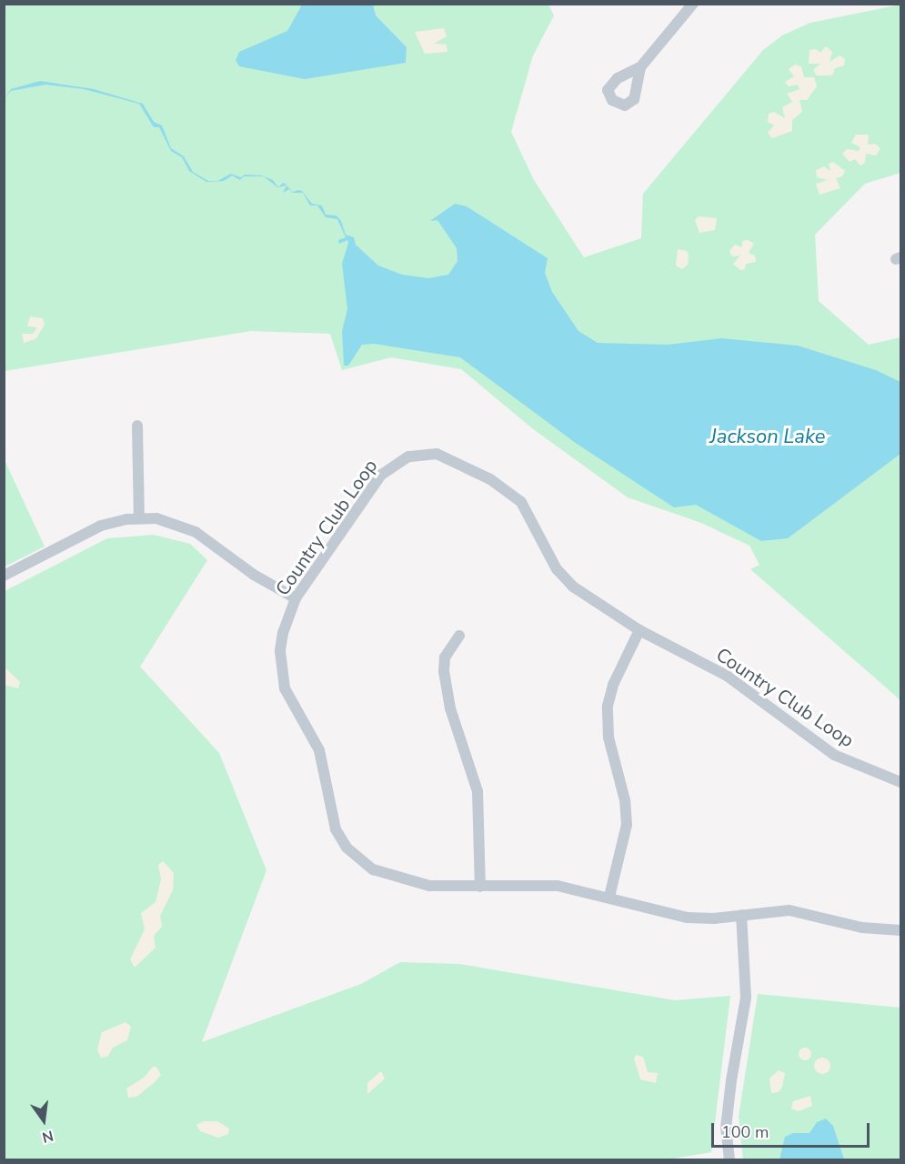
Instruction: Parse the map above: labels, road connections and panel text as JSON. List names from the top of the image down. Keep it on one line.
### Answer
{"streets":{"street":["Country Club Loop"]},"water":["Jackson Lake"],"scale_bar":"100 m","north":"bottom"}
